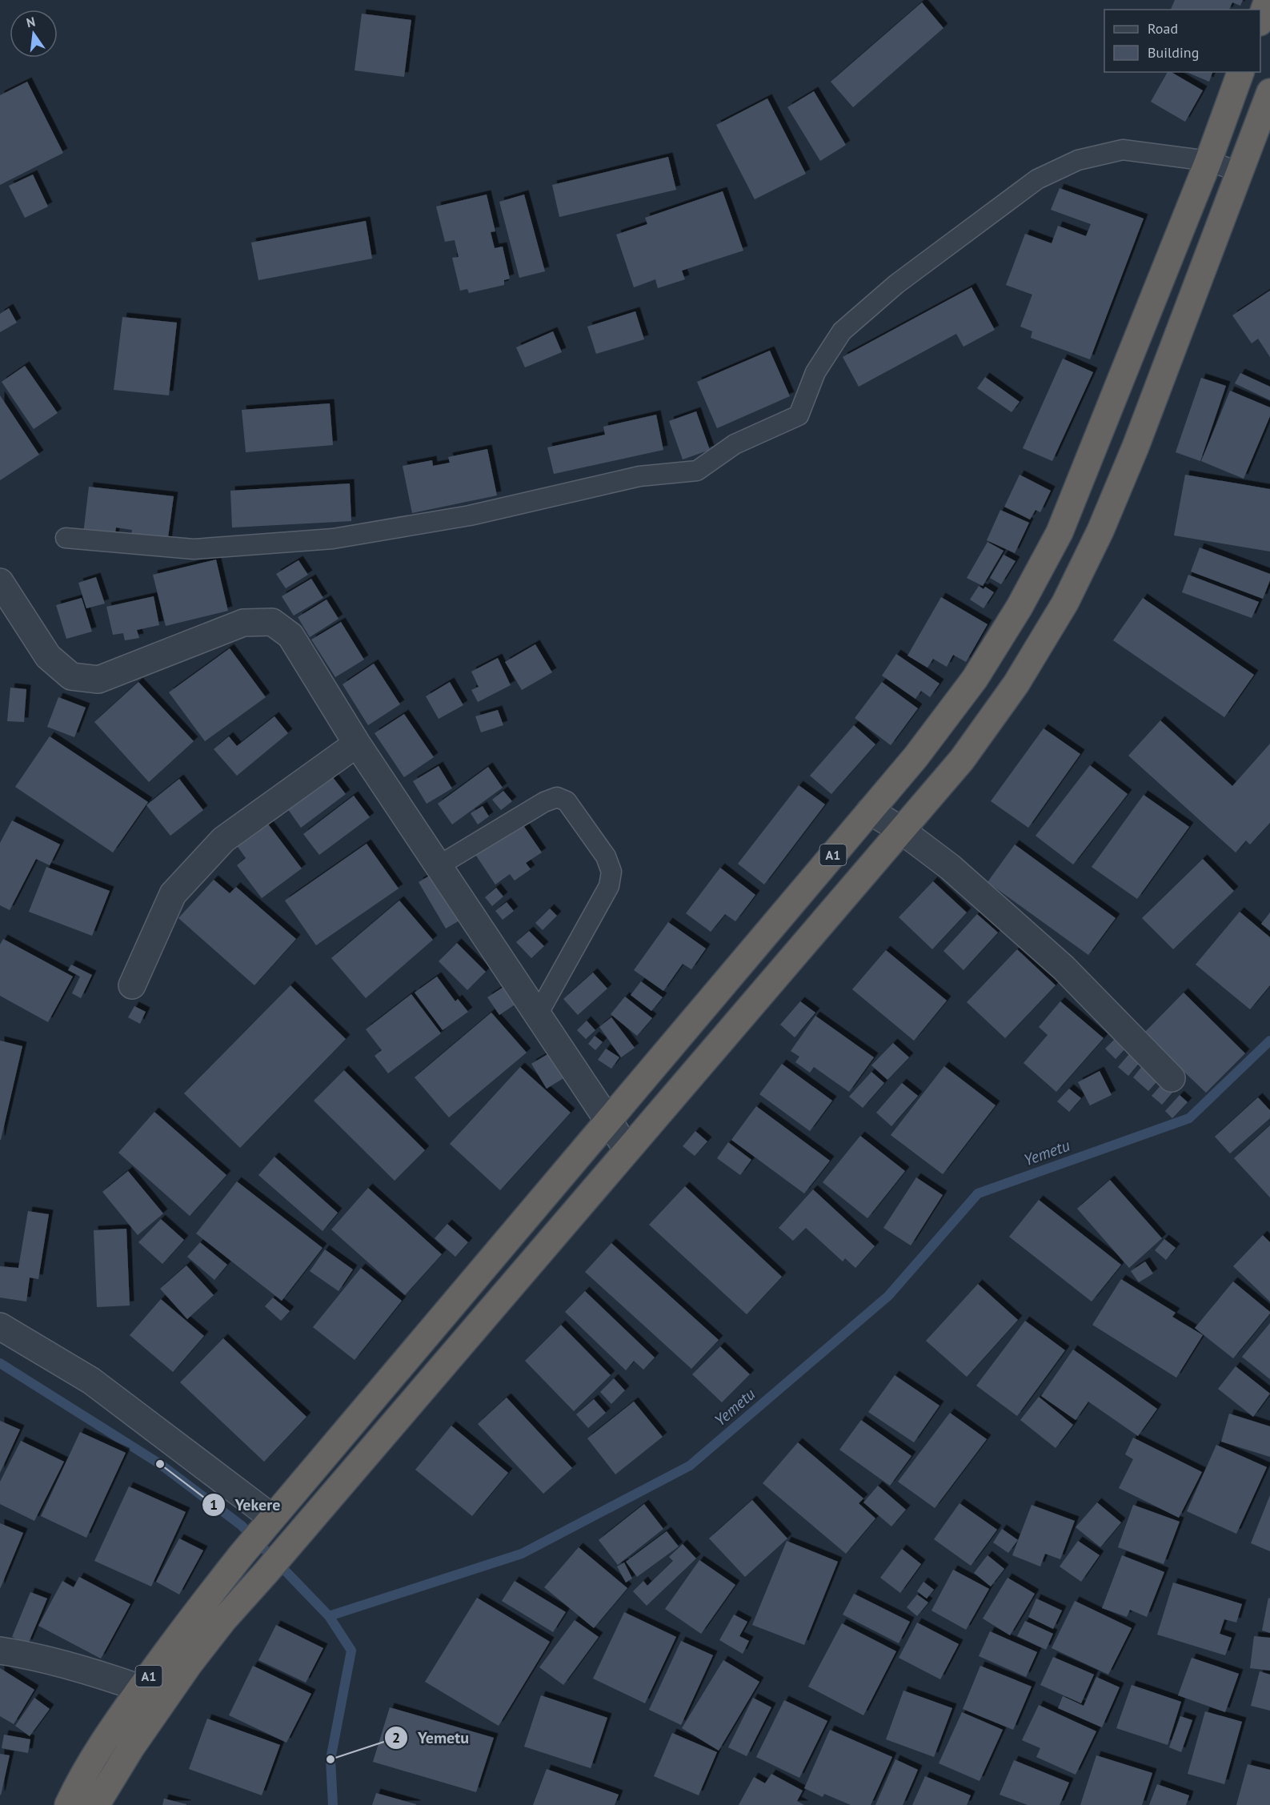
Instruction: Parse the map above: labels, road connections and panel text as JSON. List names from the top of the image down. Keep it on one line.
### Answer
{"streets":{"highway":["A1"]},"water":["Yemetu"],"places":["Yekere","Yemetu"],"legend":["Road","Building"],"north":"top"}
